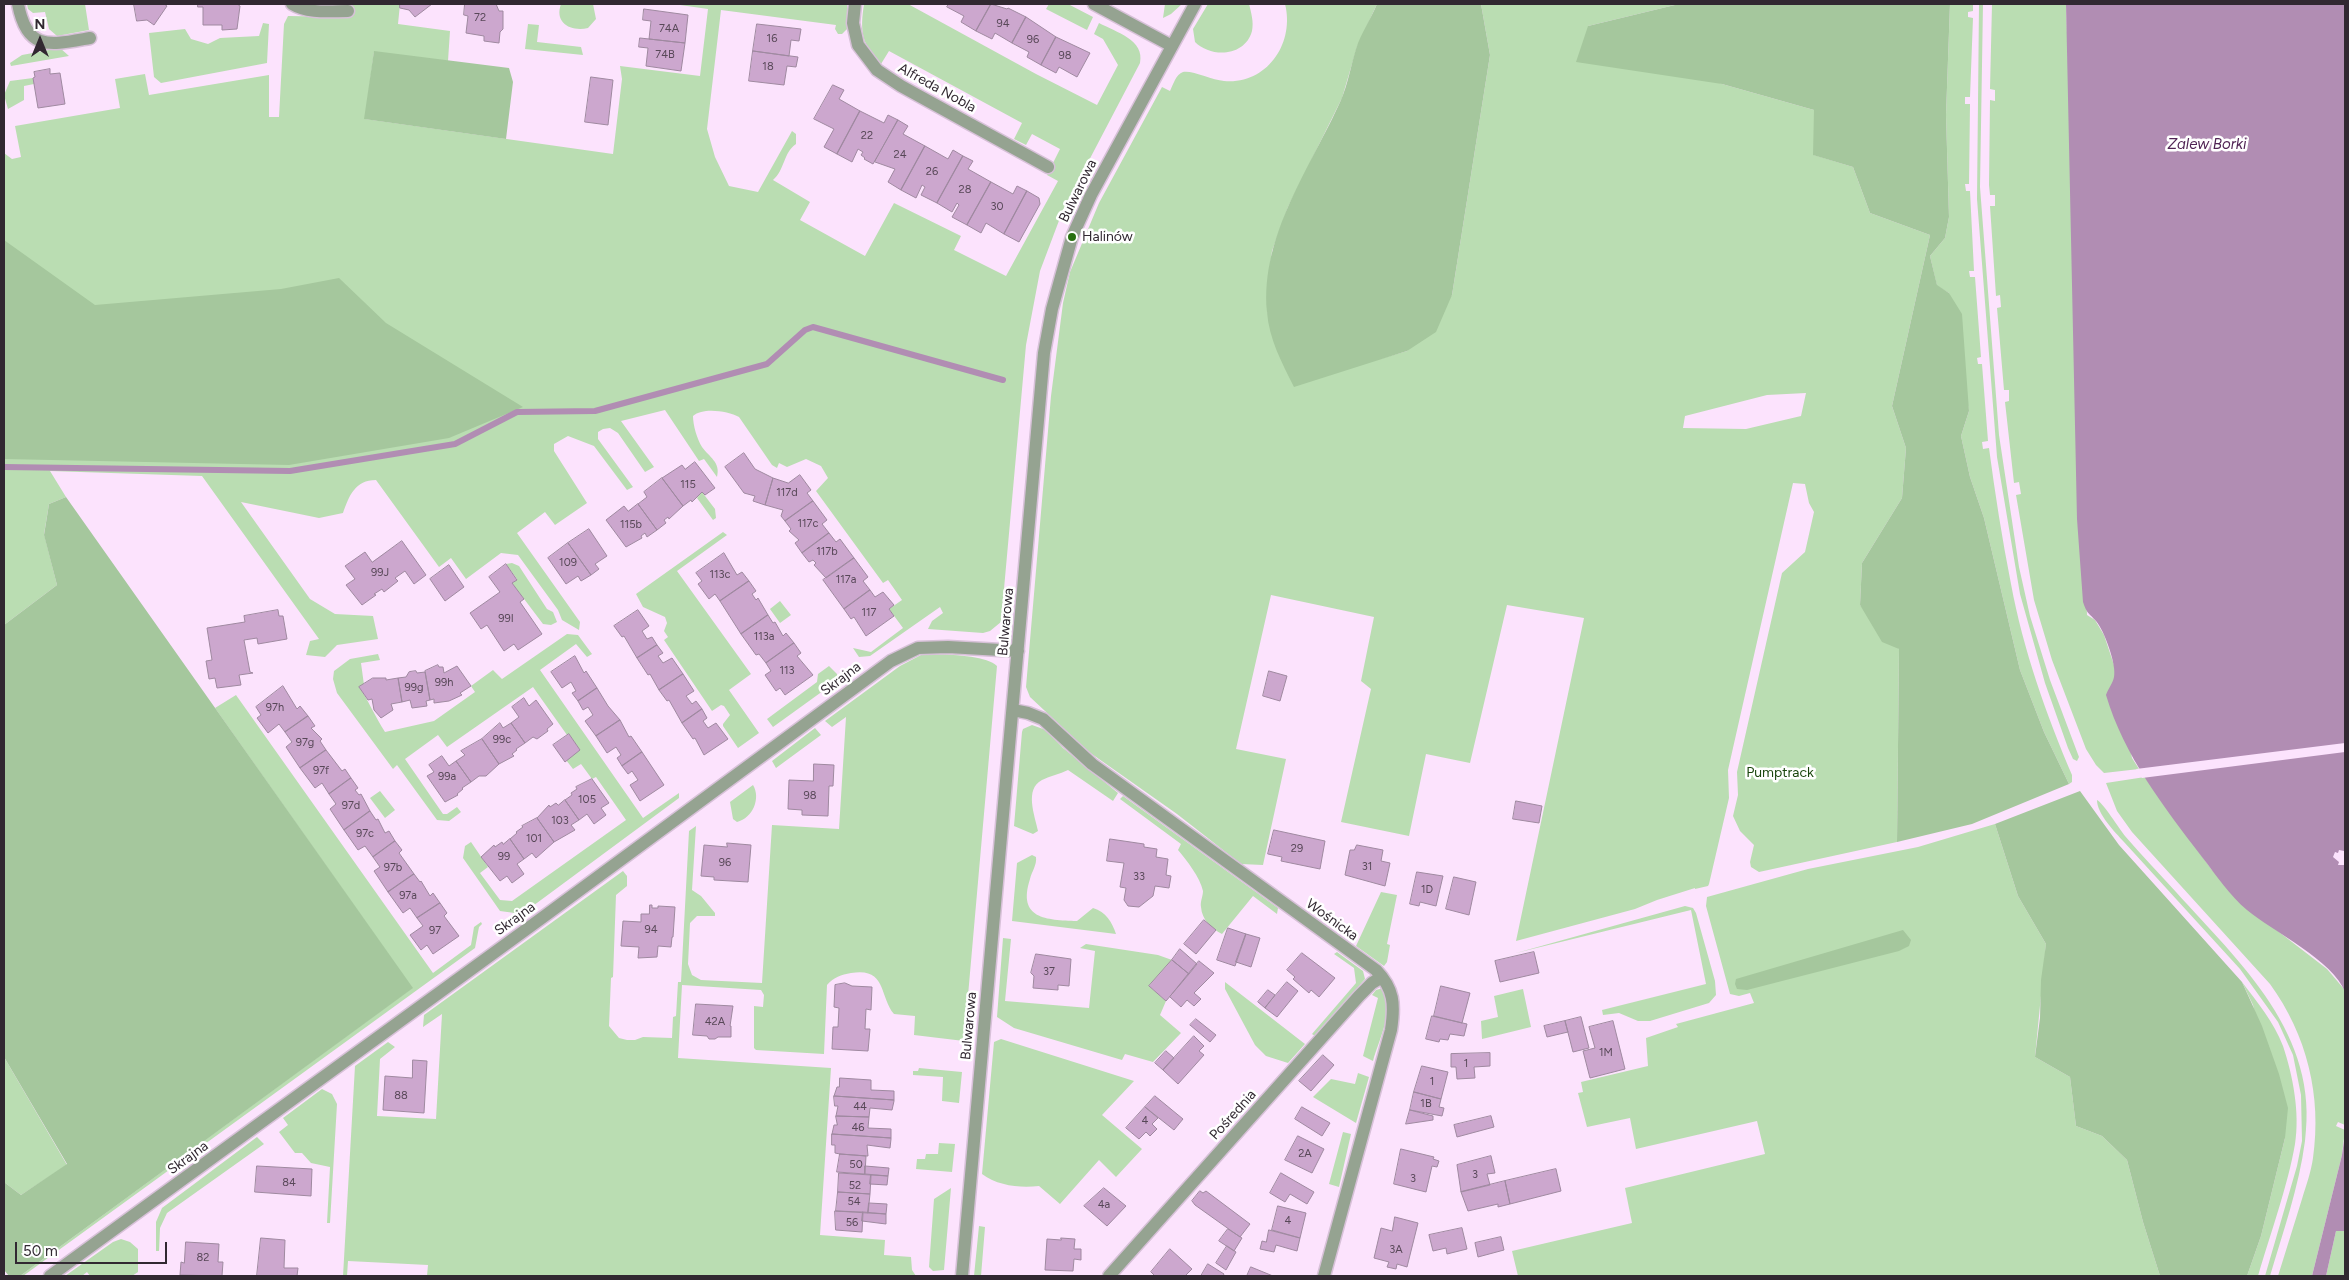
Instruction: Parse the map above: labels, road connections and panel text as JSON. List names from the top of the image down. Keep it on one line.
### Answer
{"streets":{"street":["Alfreda Nobla","Bulwarowa","Skrajna","Wośnicka","Pośrednia"]},"crossings":[["Bulwarowa","Skrajna"],["Bulwarowa","Wośnicka"],["Wośnicka","Pośrednia"]],"water":["Zalew Borki"],"parks":["Pumptrack"],"places":["Halinów"],"house_numbers":["72","94","74A","16","96","74B","98","18","22","24","26","28","30","115","117d","117c","115b","117b","109","99J","113c","117a","117","99I","113a","113","99h","99g","97h","99c","97g","97f","99a","98","105","97d","103","97c","101","29","99","96","31","97b","33","1D","97a","94","97","37","42A","1M","1","1","88","1B","44","4","46","2A","50","3","3","84","52","54","4a","4","56","3A","82"],"scale_bar":"50 m","north":"top"}
